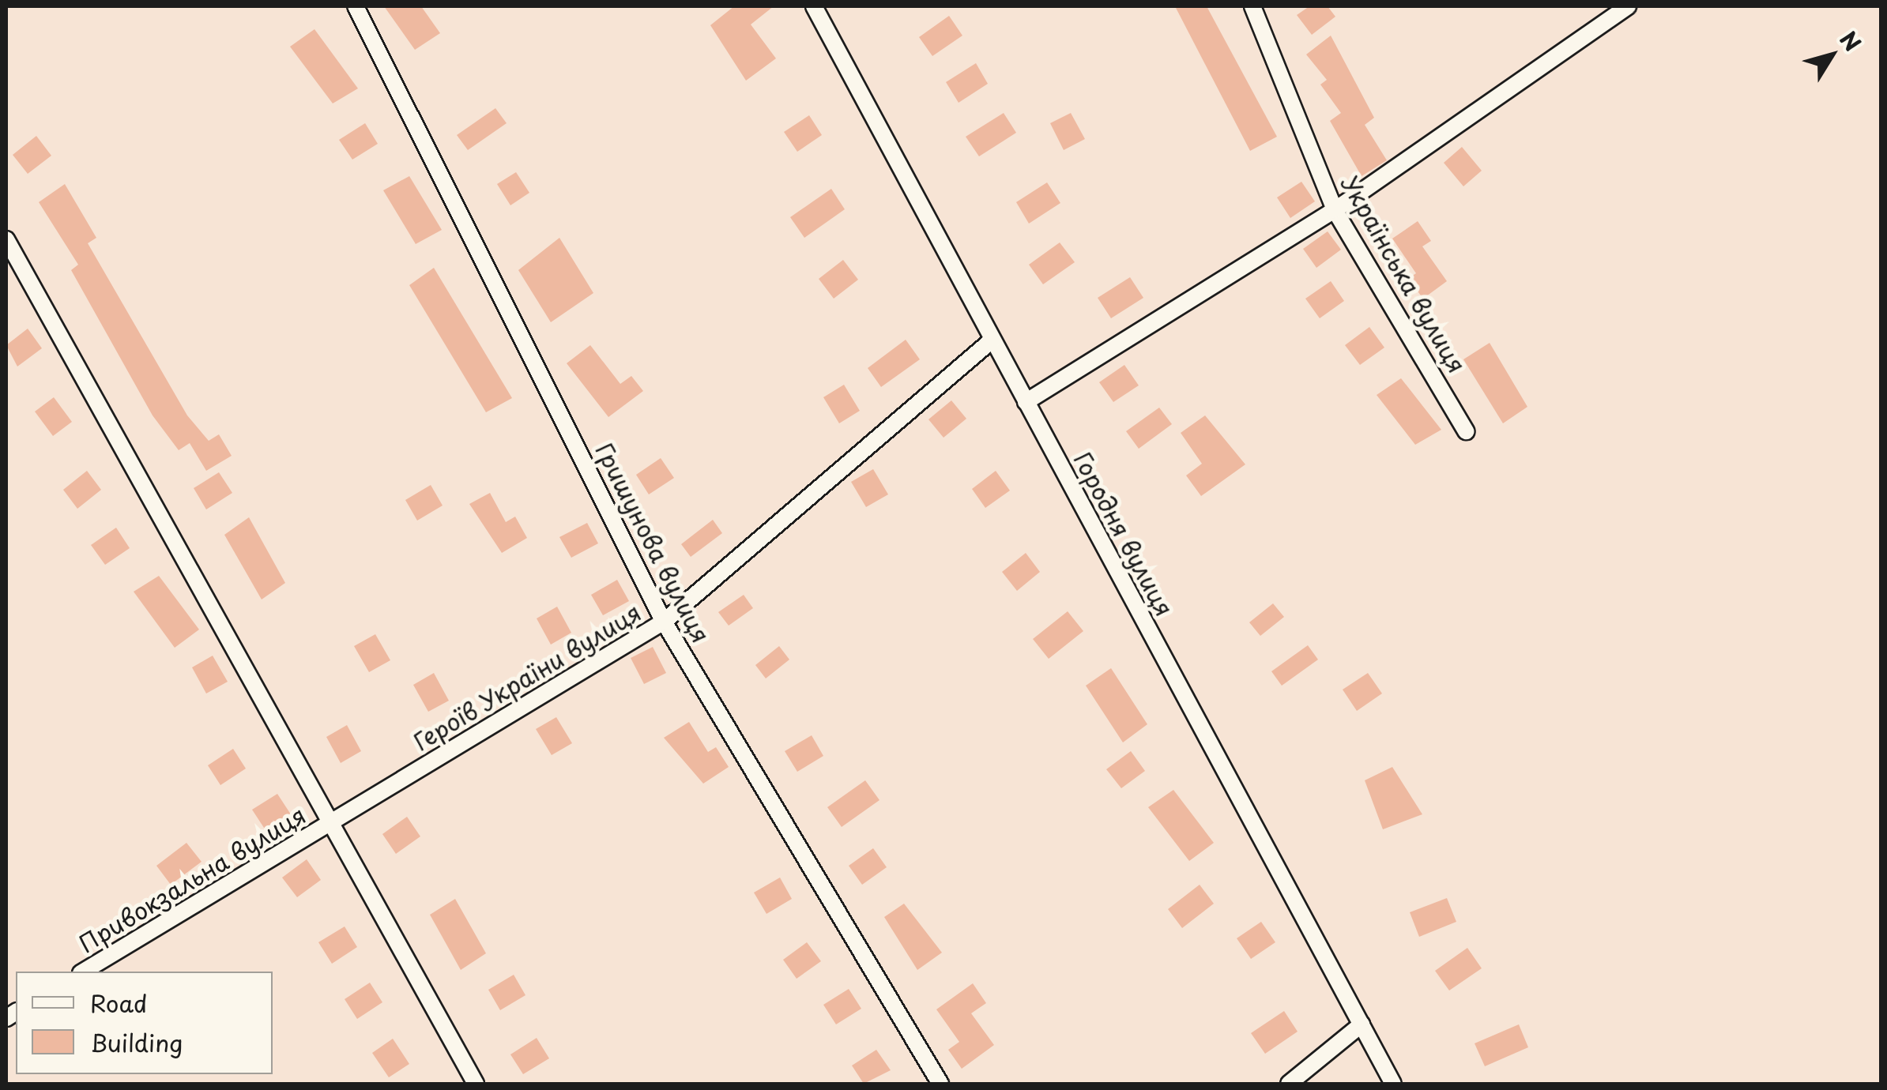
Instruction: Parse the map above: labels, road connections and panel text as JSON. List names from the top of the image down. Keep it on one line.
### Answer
{"streets":{"street":["Українська вулиця","Городня вулиця","Гришунова вулиця","Героїв України вулиця","Привокзальна вулиця"]},"crossings":[["Городня вулиця","Героїв України вулиця"],["Гришунова вулиця","Героїв України вулиця"],["Героїв України вулиця","Привокзальна вулиця"]],"legend":["Road","Building"],"north":"top right"}
